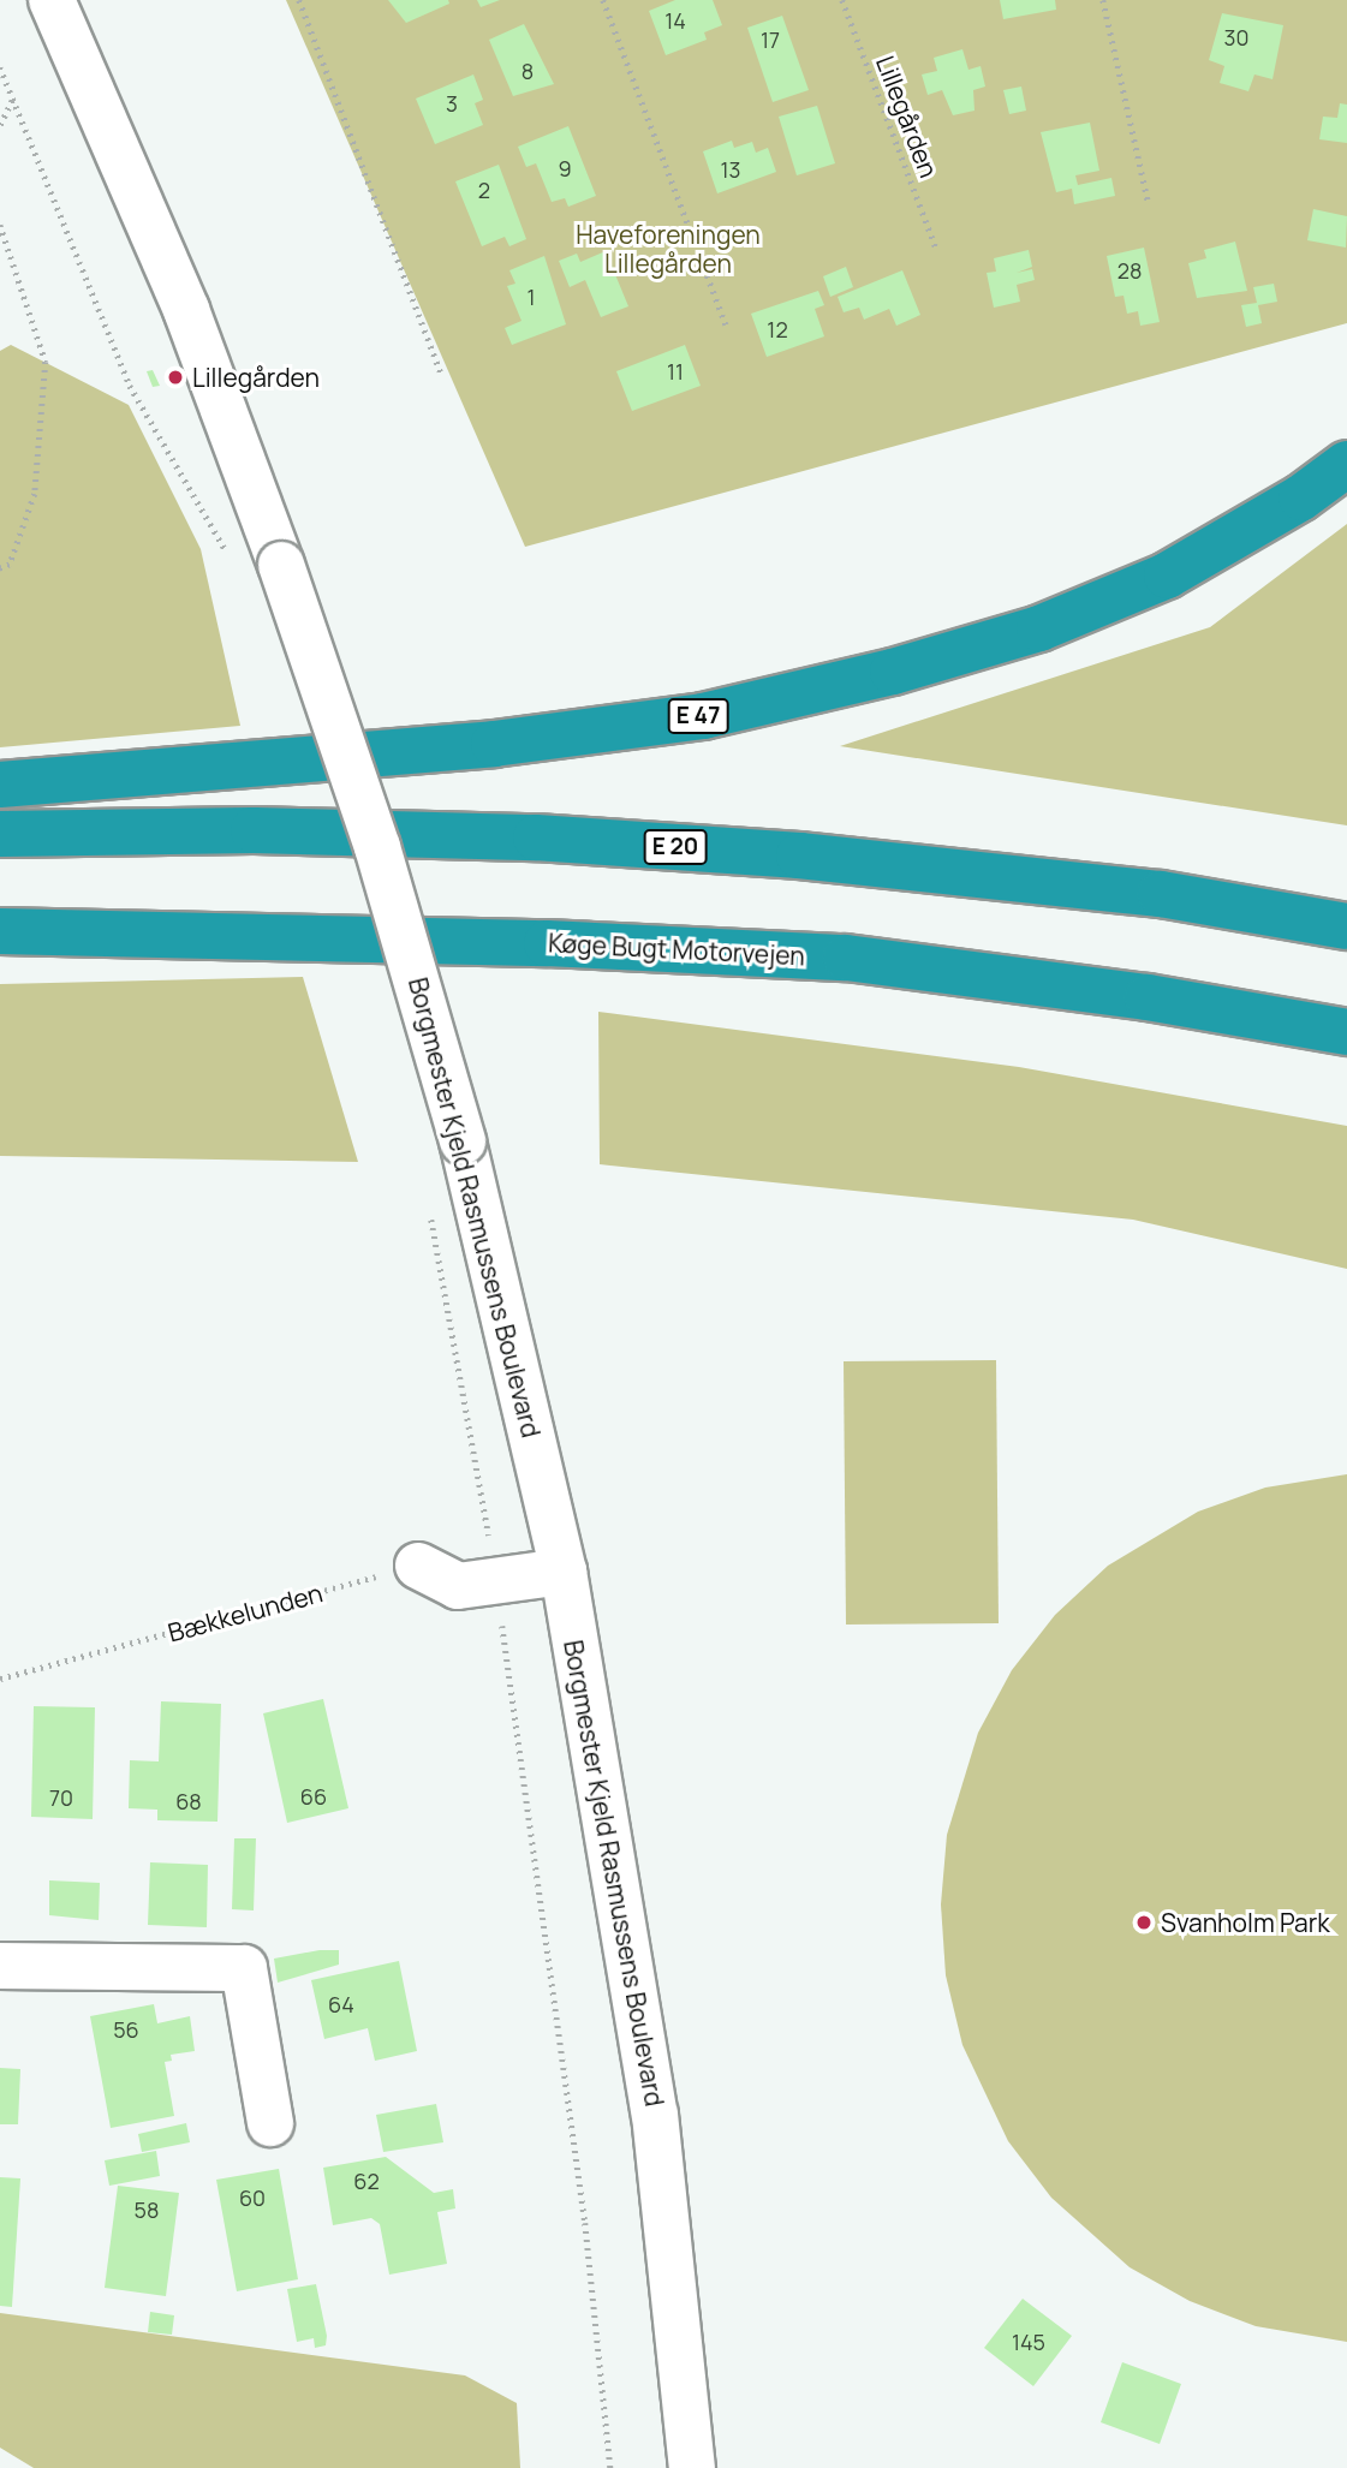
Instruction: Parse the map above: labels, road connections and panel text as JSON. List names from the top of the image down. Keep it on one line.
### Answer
{"streets":{"highway":["E 47","E 20","Køge Bugt Motorvejen"],"street":["Borgmester Kjeld Rasmussens Boulevard"],"path":["Lillegården","Bækkelunden"]},"parks":["Haveforeningen Lillegården"],"places":["Lillegården","Svanholm Park"],"house_numbers":["14","30","17","8","3","9","13","2","28","1","12","11","66","70","68","64","56","62","60","58","145"]}
